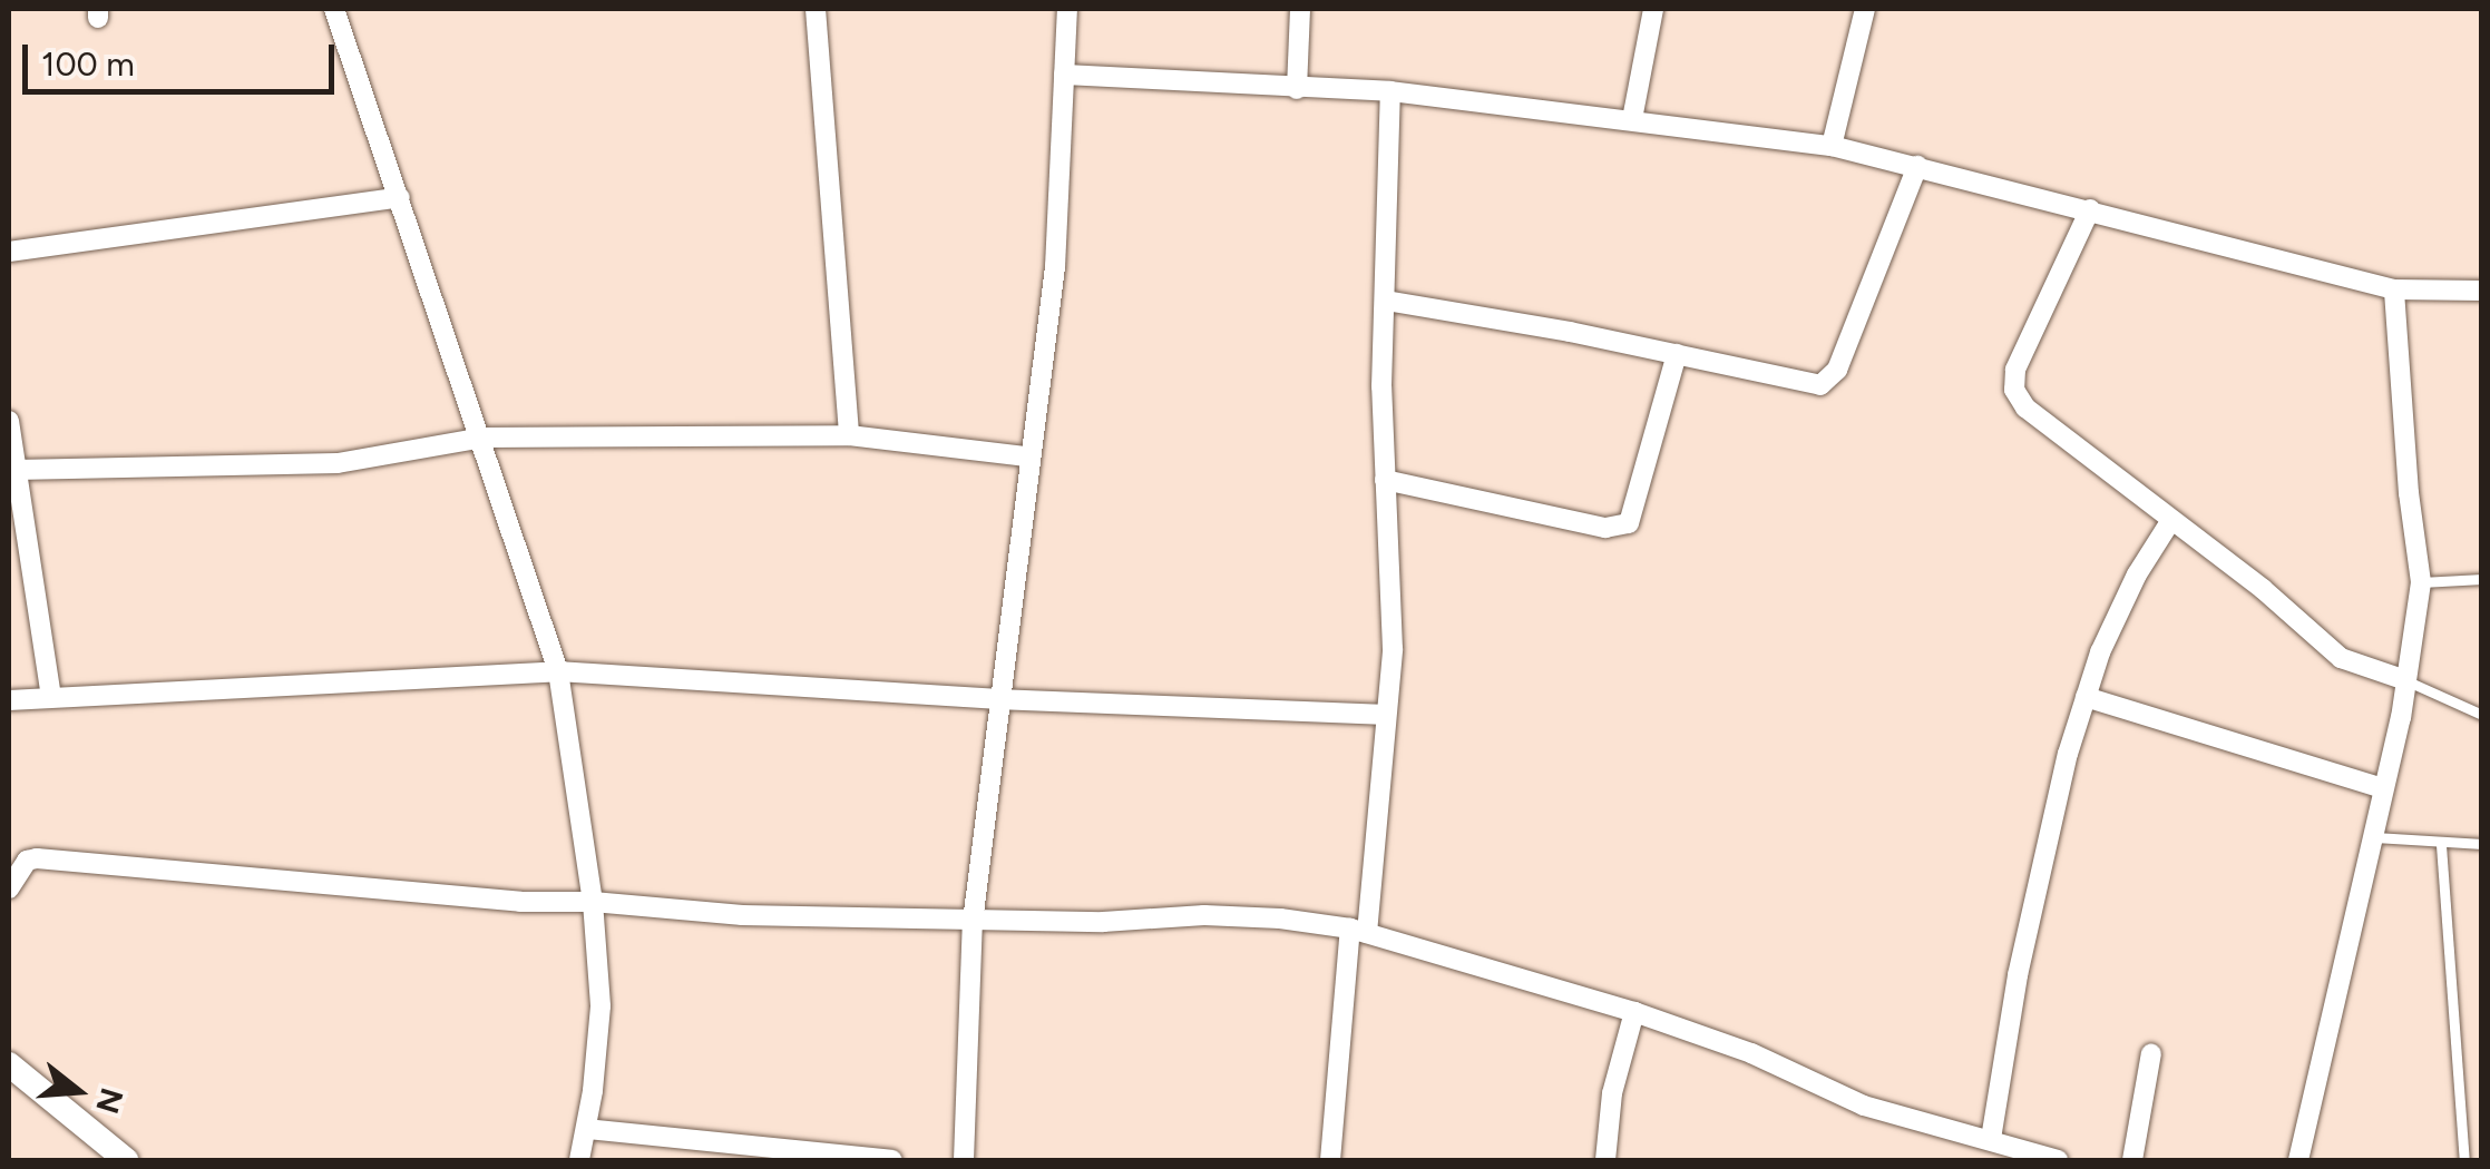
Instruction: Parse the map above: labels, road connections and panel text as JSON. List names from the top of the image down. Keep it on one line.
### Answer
{"scale_bar":"100 m","north":"right"}
